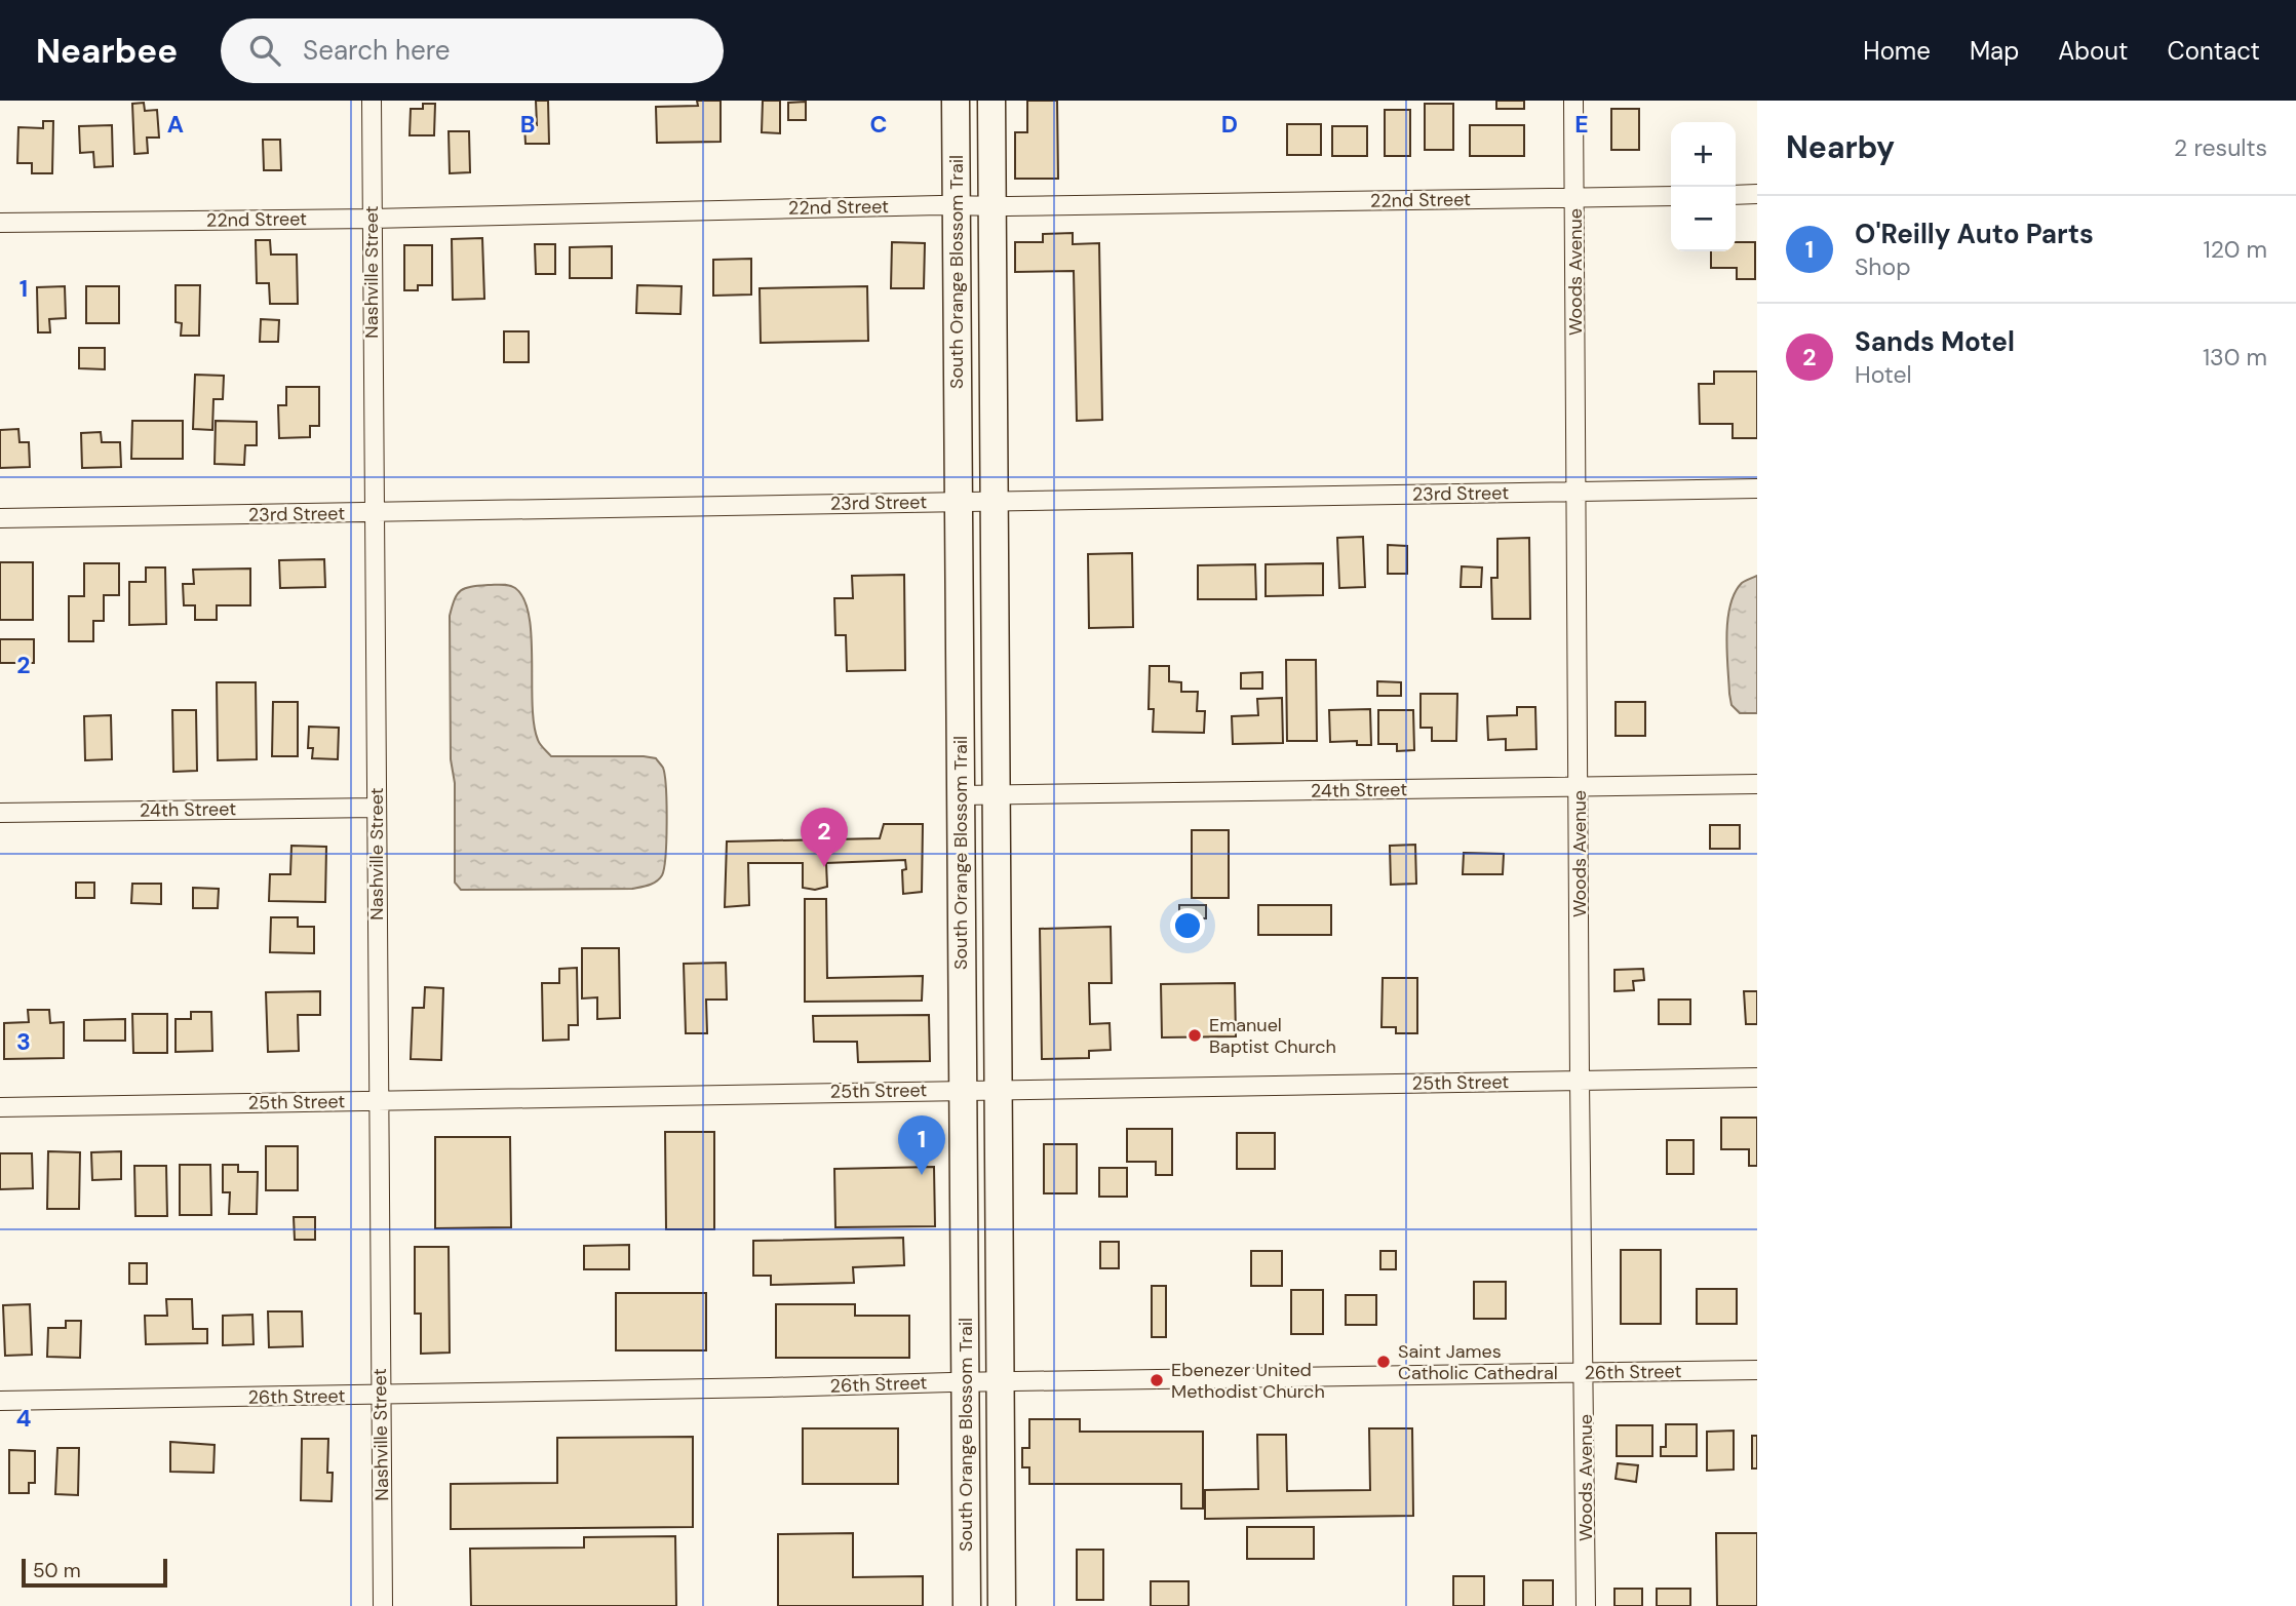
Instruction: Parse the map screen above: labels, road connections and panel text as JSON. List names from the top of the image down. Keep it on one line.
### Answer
{"streets":{"main road":["South Orange Blossom Trail"],"street":["22nd Street","Nashville Street","Woods Avenue","23rd Street","24th Street","25th Street","26th Street"]},"crossings":[["22nd Street","Nashville Street"],["22nd Street","South Orange Blossom Trail"],["22nd Street","Woods Avenue"],["Nashville Street","23rd Street"],["Nashville Street","24th Street"],["Nashville Street","25th Street"],["Nashville Street","26th Street"],["South Orange Blossom Trail","23rd Street"],["South Orange Blossom Trail","24th Street"],["South Orange Blossom Trail","25th Street"],["South Orange Blossom Trail","26th Street"],["Woods Avenue","23rd Street"],["Woods Avenue","24th Street"],["Woods Avenue","25th Street"],["Woods Avenue","26th Street"]],"places":["Emanuel Baptist Church","Saint James Catholic Cathedral","Ebenezer United Methodist Church"],"scale_bar":"50 m","page":{"header":"Nearbee","search":"Search here","nav":["Home","Map","About","Contact"],"heading":["Nearby","2 results"],"map_buttons":["+","−"],"list":[{"mark":"1","name":"O'Reilly Auto Parts","note":"Shop","value":"120 m"},{"mark":"2","name":"Sands Motel","note":"Hotel","value":"130 m"}],"pins":["2","1"],"scale":"50 m"},"grid":{"columns":["A","B","C","D","E"],"rows":["1","2","3","4"]}}
